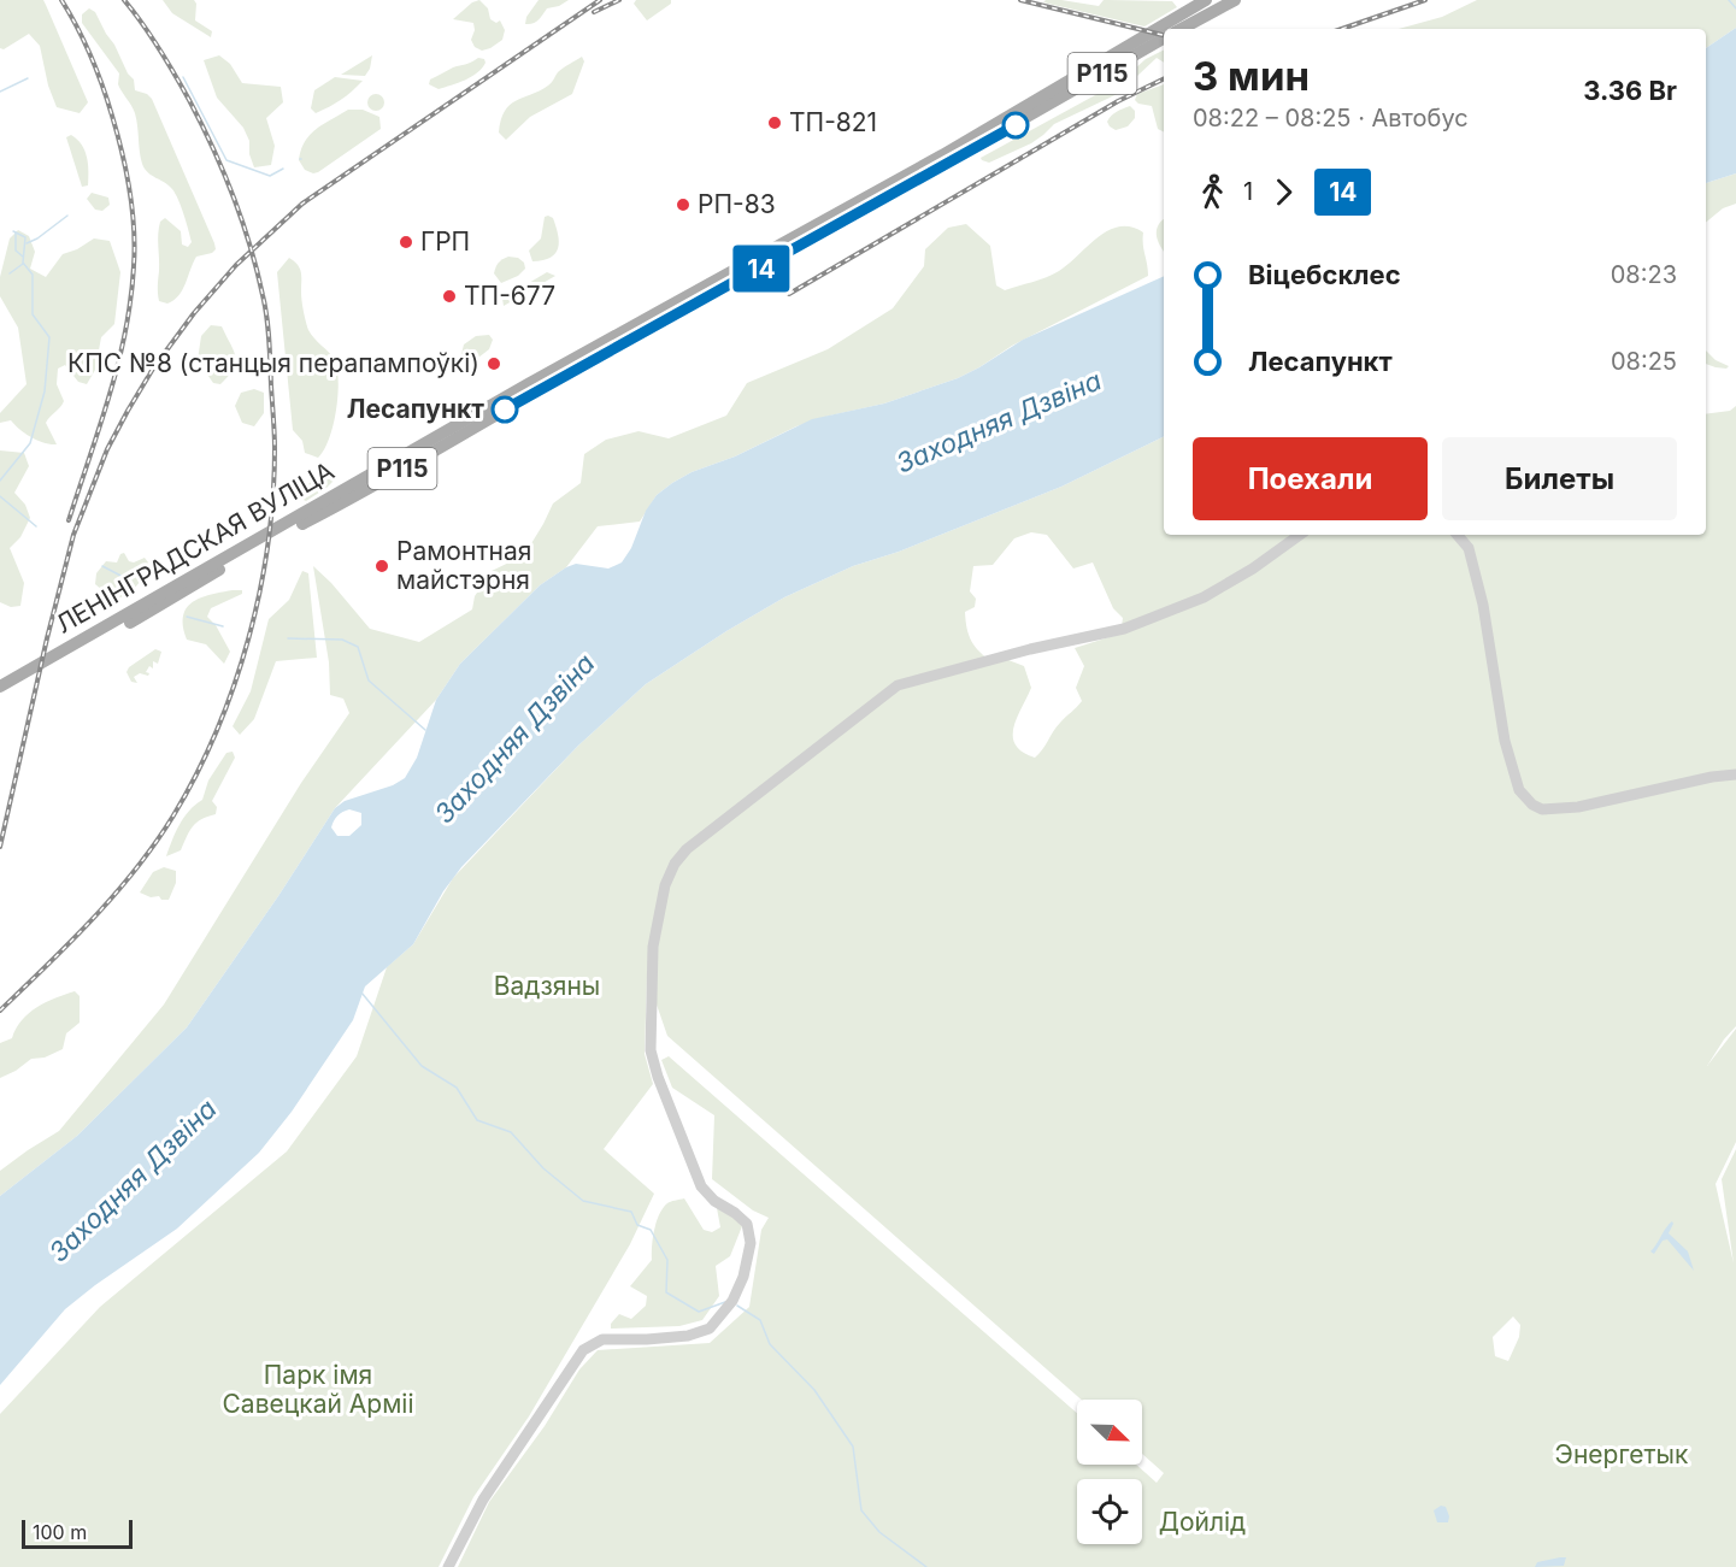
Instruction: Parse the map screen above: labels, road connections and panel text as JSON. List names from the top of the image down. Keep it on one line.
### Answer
{"streets":{"main road":["Р115","ЛЕНІНГРАДСКАЯ ВУЛІЦА"]},"water":["Заходняя Дзвіна"],"parks":["Вадзяны","Парк імя Савецкай Арміі","Энергетык","Дойлід"],"places":["ТП-821","РП-83","ГРП","ТП-677","КПС №8 (станцыя перапампоўкі)","Лесапункт","Рамонтная майстэрня"],"lines":["bus line 14"],"scale_bar":"100 m","north":"bottom right","page":{"on_map":"14","heading":["3 мин","08:22 – 08:25 · Автобус","3.36 Br"],"legs":["1","14"],"list":[{"name":"Віцебсклес","value":"08:23"},{"name":"Лесапункт","value":"08:25"}],"buttons":["Поехали","Билеты"],"scale":"100 m"}}
